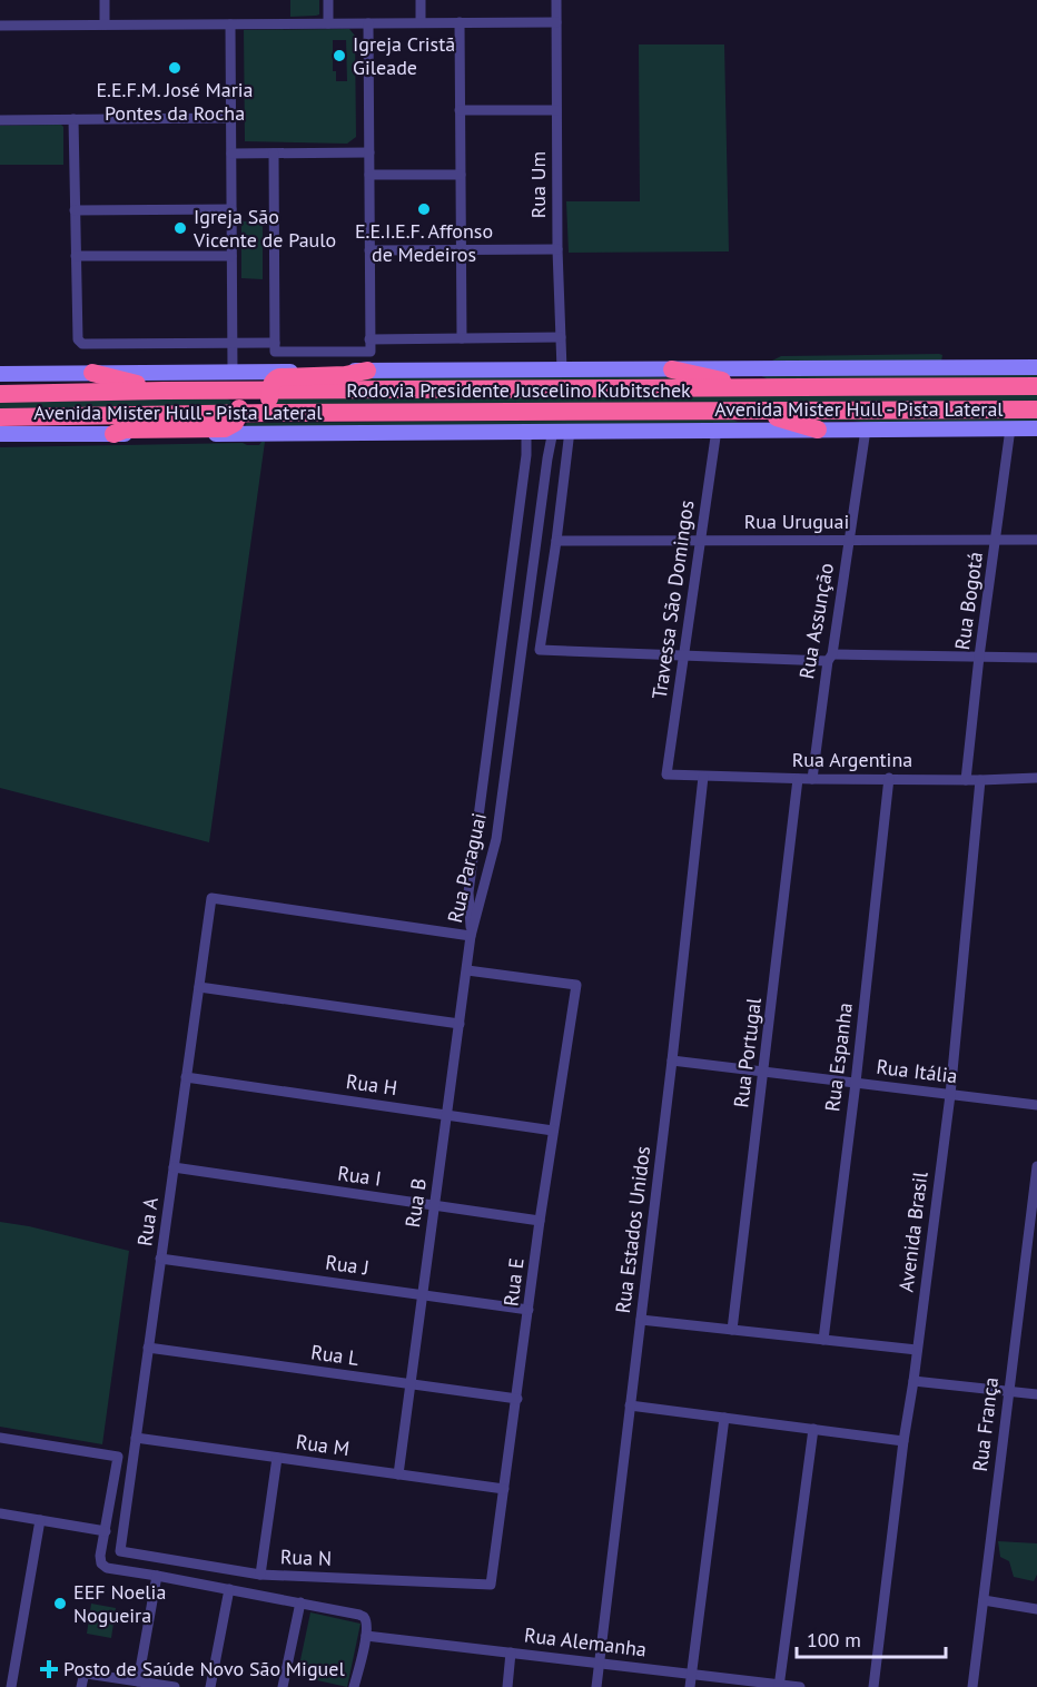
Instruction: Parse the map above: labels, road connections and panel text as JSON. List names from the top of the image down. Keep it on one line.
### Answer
{"streets":{"highway":["Rodovia Presidente Juscelino Kubitschek"],"main road":["Avenida Mister Hull - Pista Lateral"],"street":["Rua Um","Rua Uruguai","Travessa São Domingos","Rua Bogotá","Rua Assunção","Rua Argentina","Rua Paraguai","Rua Portugal","Rua Espanha","Rua Itália","Rua H","Rua I","Rua B","Rua A","Rua Estados Unidos","Avenida Brasil","Rua J","Rua E","Rua L","Rua França","Rua M","Rua N","Rua Alemanha"]},"crossings":[["Rua Um","Avenida Mister Hull - Pista Lateral"],["Avenida Mister Hull - Pista Lateral","Travessa São Domingos"],["Avenida Mister Hull - Pista Lateral","Rua Bogotá"],["Avenida Mister Hull - Pista Lateral","Rua Assunção"],["Avenida Mister Hull - Pista Lateral","Rua Paraguai"],["Rua Uruguai","Travessa São Domingos"],["Rua Uruguai","Rua Bogotá"],["Rua Uruguai","Rua Assunção"],["Travessa São Domingos","Rua Argentina"],["Rua Bogotá","Rua Argentina"],["Rua Assunção","Rua Argentina"],["Rua Argentina","Rua Portugal"],["Rua Argentina","Rua Espanha"],["Rua Argentina","Rua Estados Unidos"],["Rua Argentina","Avenida Brasil"],["Rua Paraguai","Rua B"],["Rua Paraguai","Rua A"],["Rua Portugal","Rua Itália"],["Rua Espanha","Rua Itália"],["Rua Itália","Rua Estados Unidos"],["Rua Itália","Avenida Brasil"],["Rua H","Rua B"],["Rua H","Rua A"],["Rua H","Rua E"],["Rua I","Rua B"],["Rua I","Rua A"],["Rua I","Rua E"],["Rua B","Rua A"],["Rua B","Rua J"],["Rua B","Rua E"],["Rua B","Rua L"],["Rua B","Rua M"],["Rua A","Rua J"],["Rua A","Rua L"],["Rua A","Rua M"],["Rua A","Rua N"],["Rua Estados Unidos","Rua Alemanha"],["Rua J","Rua E"],["Rua E","Rua L"],["Rua E","Rua M"],["Rua E","Rua N"]],"places":{"other":["Igreja Cristã Gileade","E.E.F.M. José Maria Pontes da Rocha","E.E.I.E.F. Affonso de Medeiros","Igreja São Vicente de Paulo","EEF Noelia Nogueira"],"health":["Posto de Saúde Novo São Miguel"]},"scale_bar":"100 m"}
